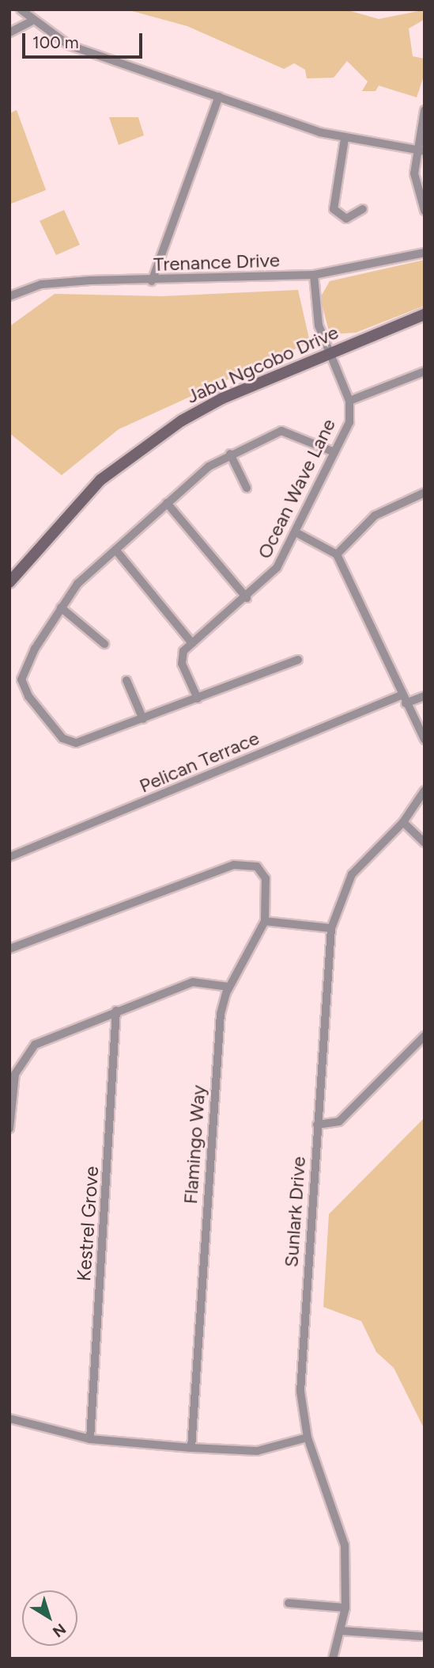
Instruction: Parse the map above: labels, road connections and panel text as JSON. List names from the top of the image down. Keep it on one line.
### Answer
{"streets":{"main road":["Jabu Ngcobo Drive"],"street":["Trenance Drive","Ocean Wave Lane","Pelican Terrace","Flamingo Way","Sunlark Drive","Kestrel Grove"]},"crossings":[["Trenance Drive","Ocean Wave Lane"],["Jabu Ngcobo Drive","Ocean Wave Lane"]],"scale_bar":"100 m","north":"bottom right"}
